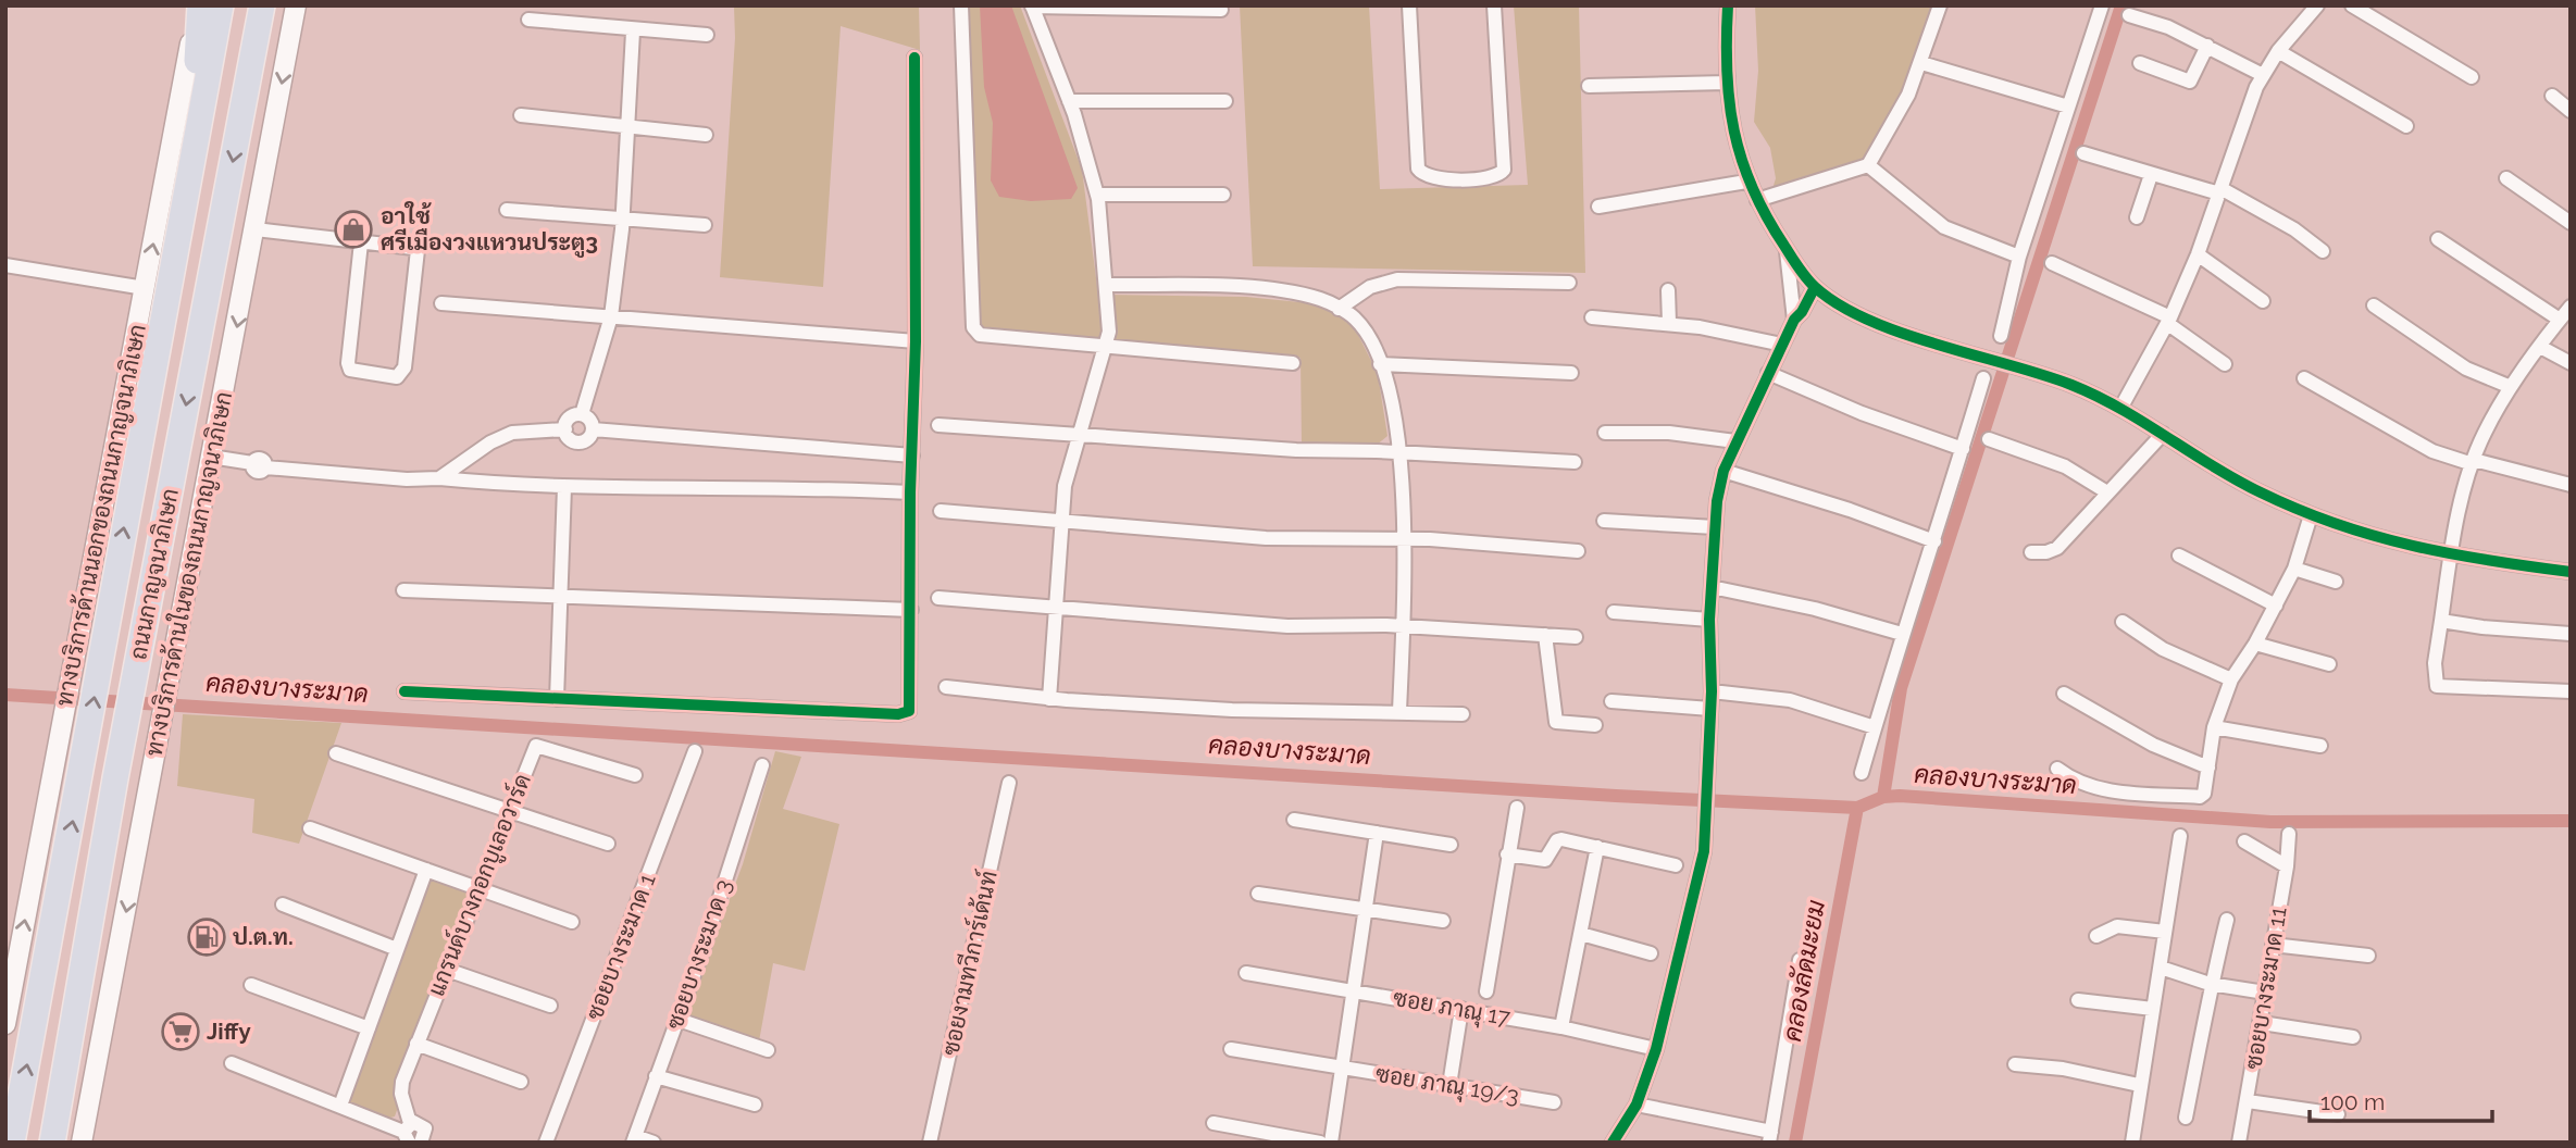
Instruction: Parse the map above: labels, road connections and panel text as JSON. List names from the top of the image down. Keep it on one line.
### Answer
{"streets":{"highway":["ถนนกาญจนาภิเษก"],"main road":["ทางบริการด้านนอกของถนนกาญจนาภิเษก","ทางบริการด้านในของถนนกาญจนาภิเษก"],"street":["แกรนด์บางกอกบูเลอวาร์ด","ซอยบางระมาด 1","ซอยบางระมาด 3","ซอยงามทวีการ์เด้นท์","ซอยบางระมาด 11","ซอย ภาณุ 17","ซอย ภาณุ 19/3"]},"one_way":["ทางบริการด้านนอกของถนนกาญจนาภิเษก","ทางบริการด้านในของถนนกาญจนาภิเษก"],"water":["คลองบางระมาด","คลองลัดมะยม"],"places":{"shop":["อาใช้ ศรีเมืองวงแหวนประตู3"],"fuel station":["ป.ต.ท."],"supermarket":["Jiffy"]},"scale_bar":"100 m"}
